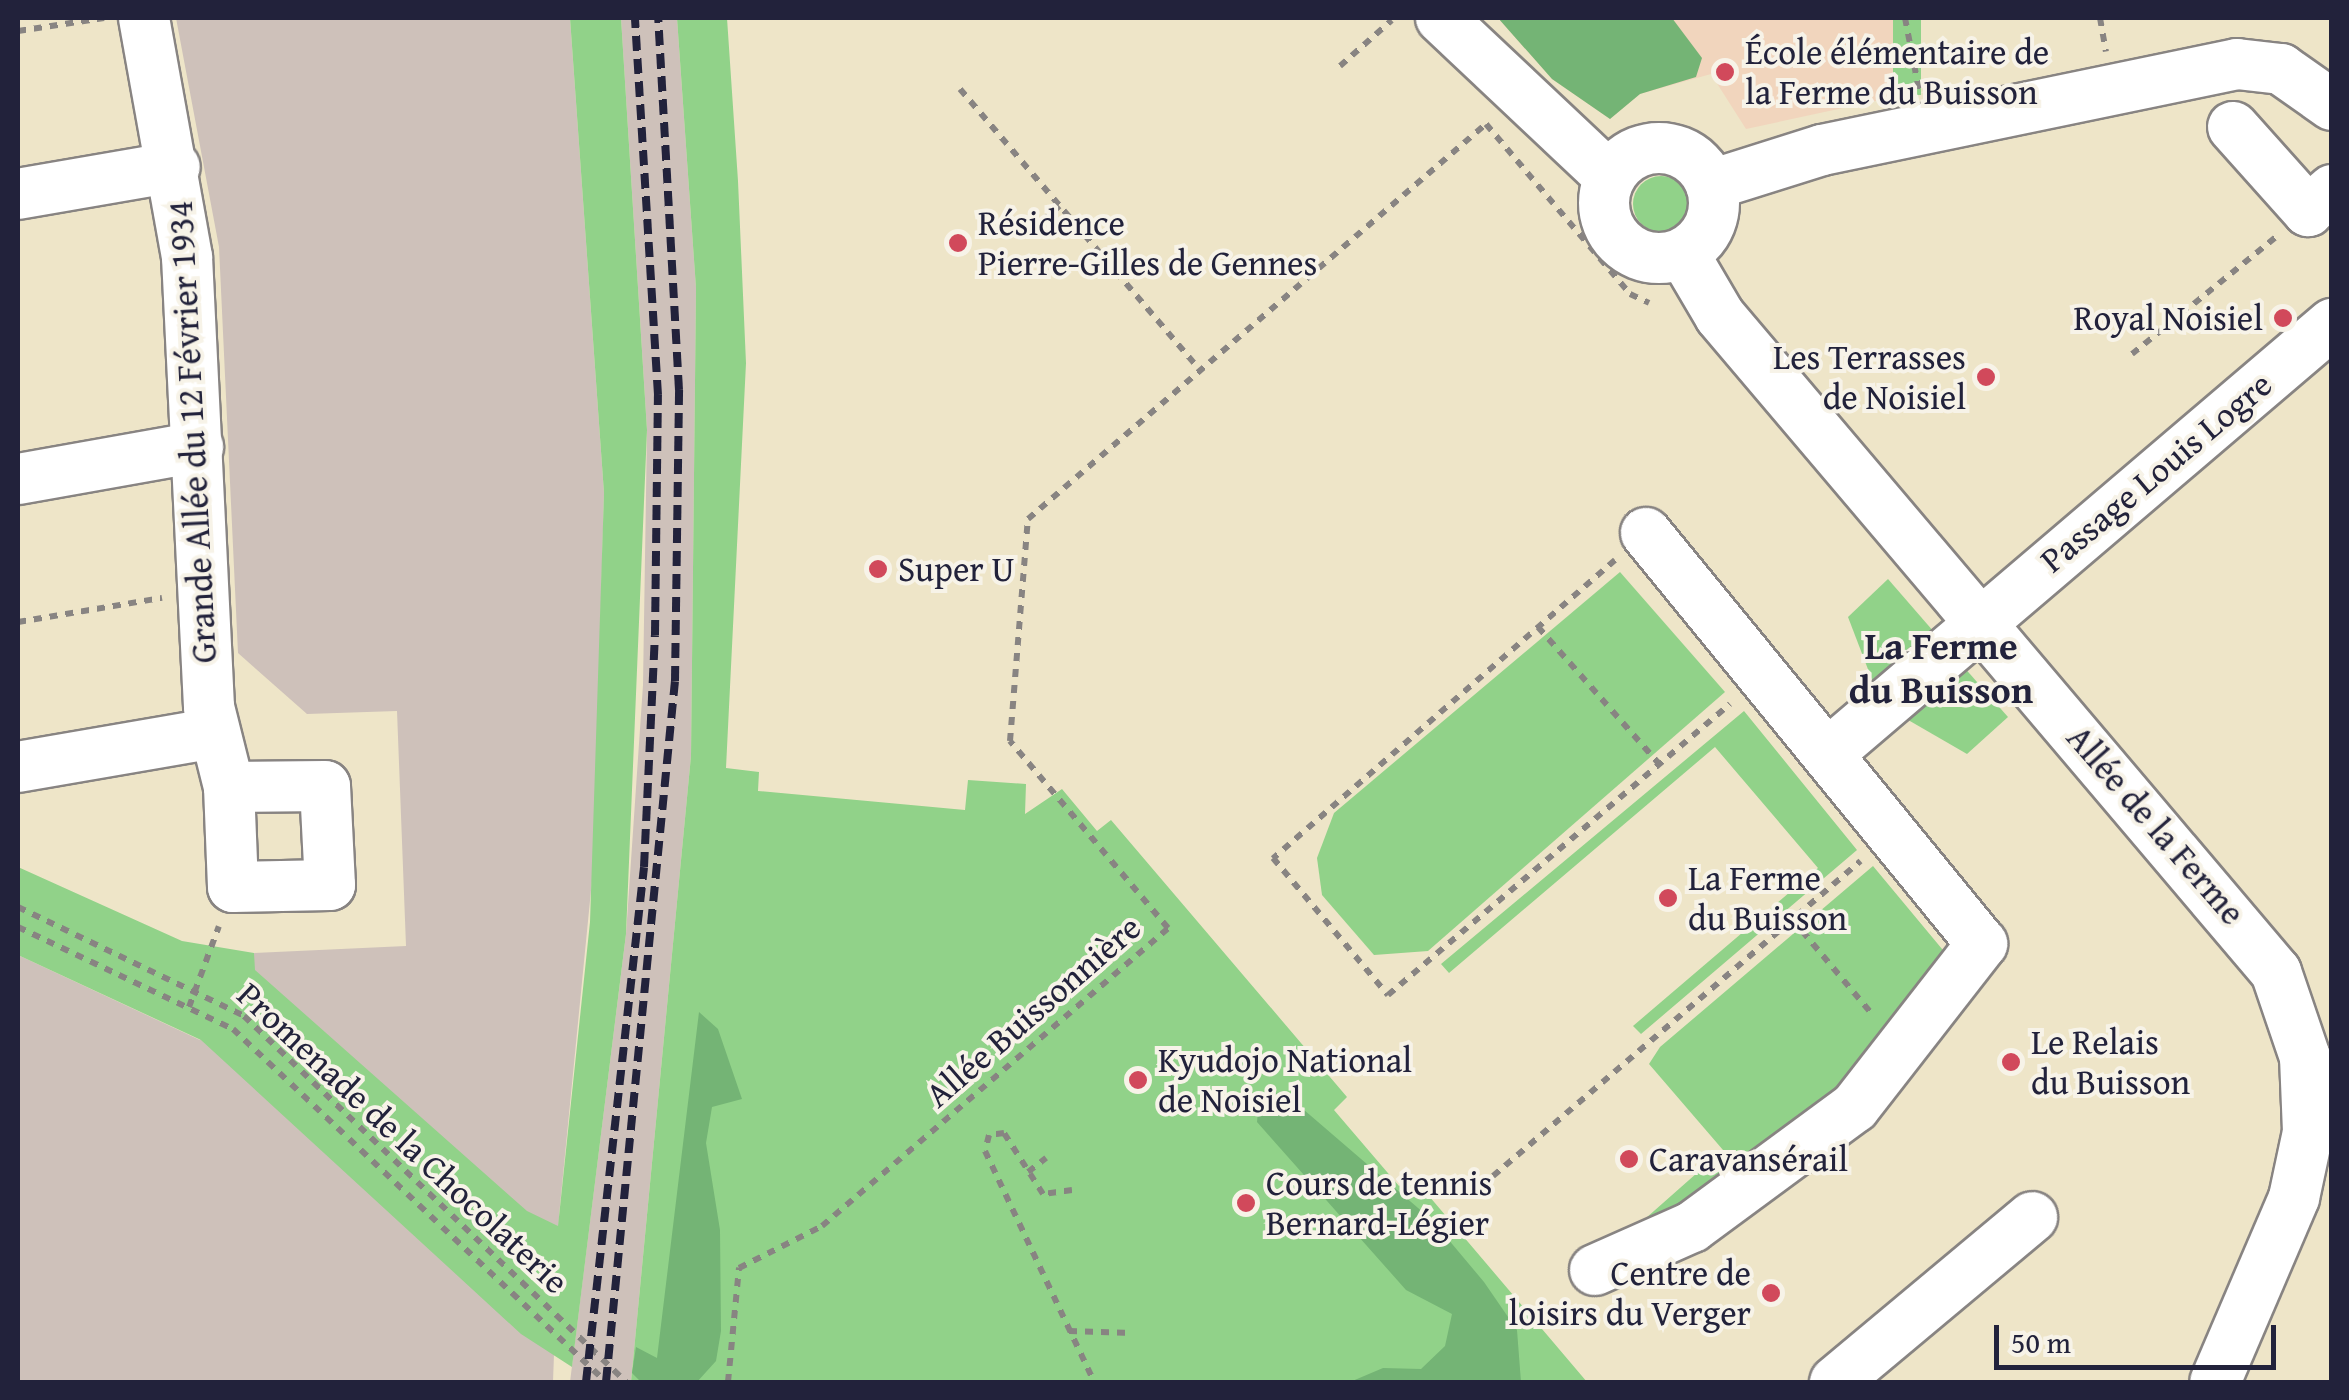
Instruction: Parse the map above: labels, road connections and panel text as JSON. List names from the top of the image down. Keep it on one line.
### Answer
{"streets":{"street":["Grande Allée du 12 Février 1934","Passage Louis Logre","Allée de la Ferme"],"path":["Allée Buissonnière","Promenade de la Chocolaterie"]},"crossings":[["Passage Louis Logre","Allée de la Ferme"]],"districts":["La Ferme du Buisson"],"places":["École élémentaire de la Ferme du Buisson","Résidence Pierre-Gilles de Gennes","Royal Noisiel","Les Terrasses de Noisiel","Super U","La Ferme du Buisson","Le Relais du Buisson","Kyudojo National de Noisiel","Caravansérail","Cours de tennis Bernard-Légier","Centre de loisirs du Verger"],"scale_bar":"50 m"}
